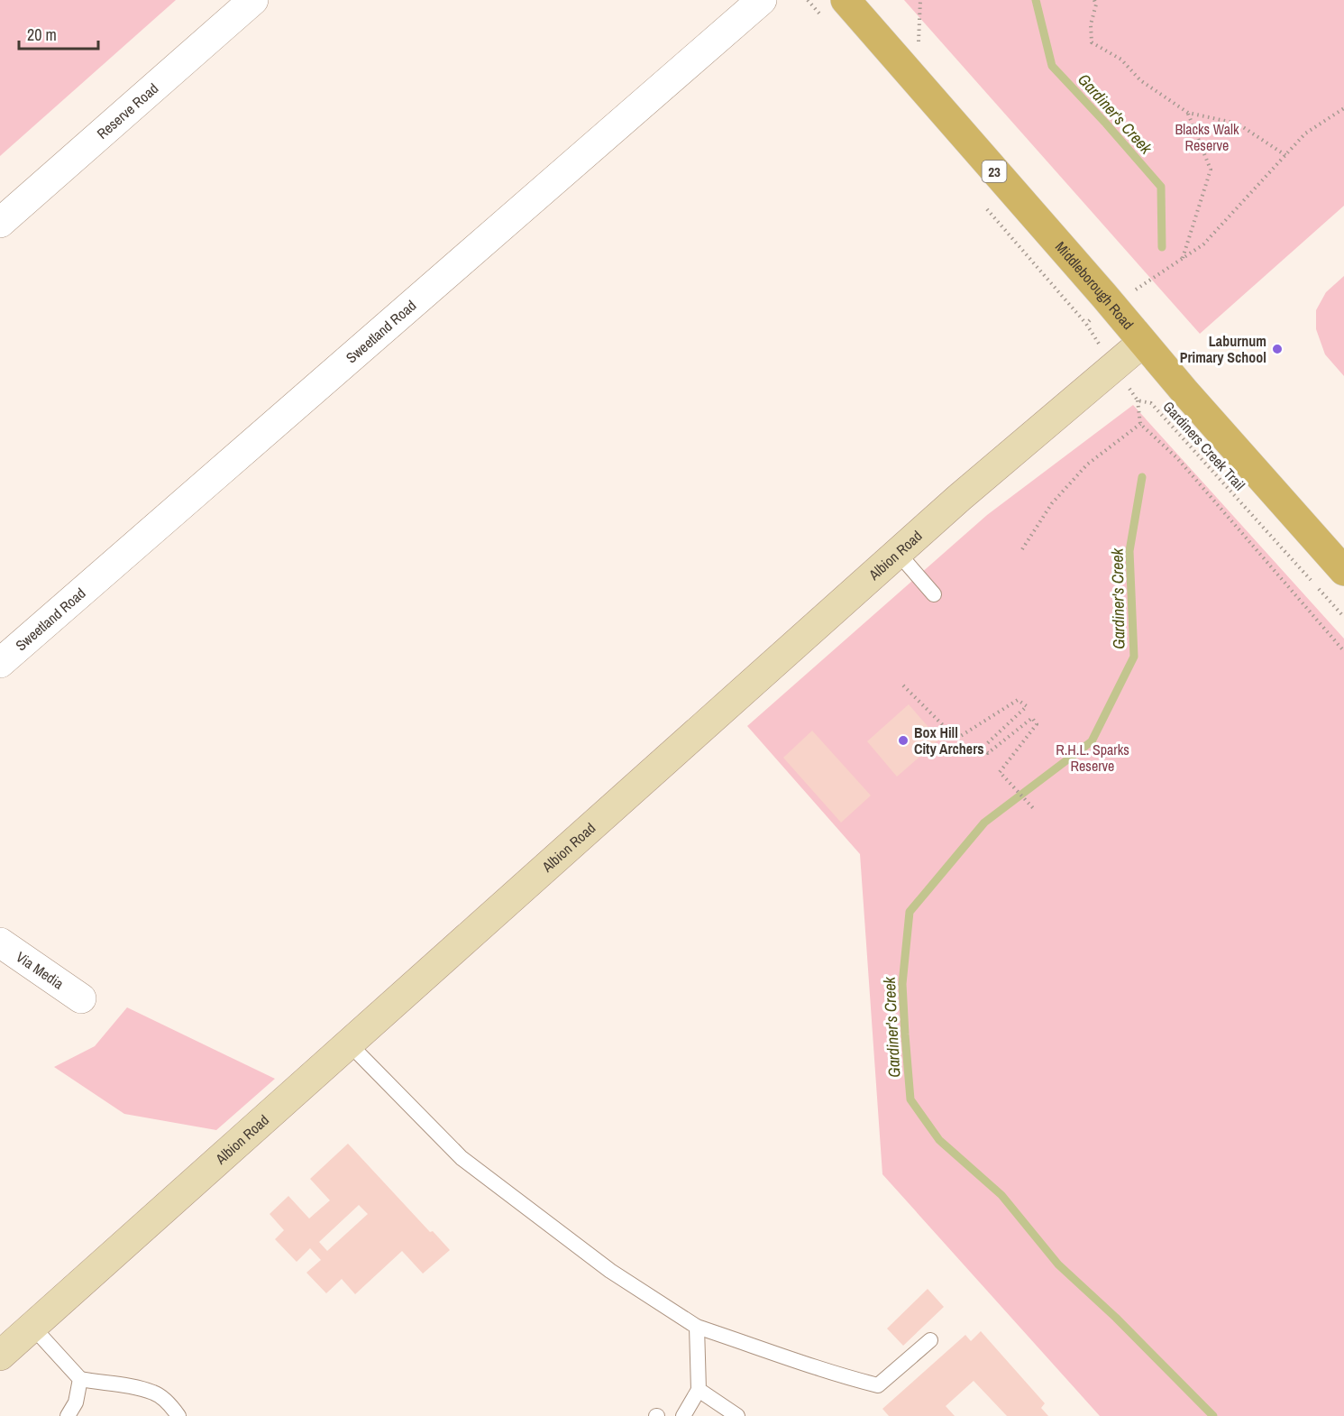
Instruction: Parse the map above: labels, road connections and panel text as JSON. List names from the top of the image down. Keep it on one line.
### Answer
{"streets":{"main road":["23","Middleborough Road"],"street":["Reserve Road","Sweetland Road","Albion Road","Via Media"],"path":["Gardiners Creek Trail"]},"crossings":[["Middleborough Road","Gardiners Creek Trail"],["Middleborough Road","Albion Road"],["Gardiners Creek Trail","Albion Road"]],"water":["Gardiner's Creek"],"parks":["Blacks Walk Reserve","R.H.L. Sparks Reserve"],"places":["Laburnum Primary School","Box Hill City Archers"],"scale_bar":"20 m"}
